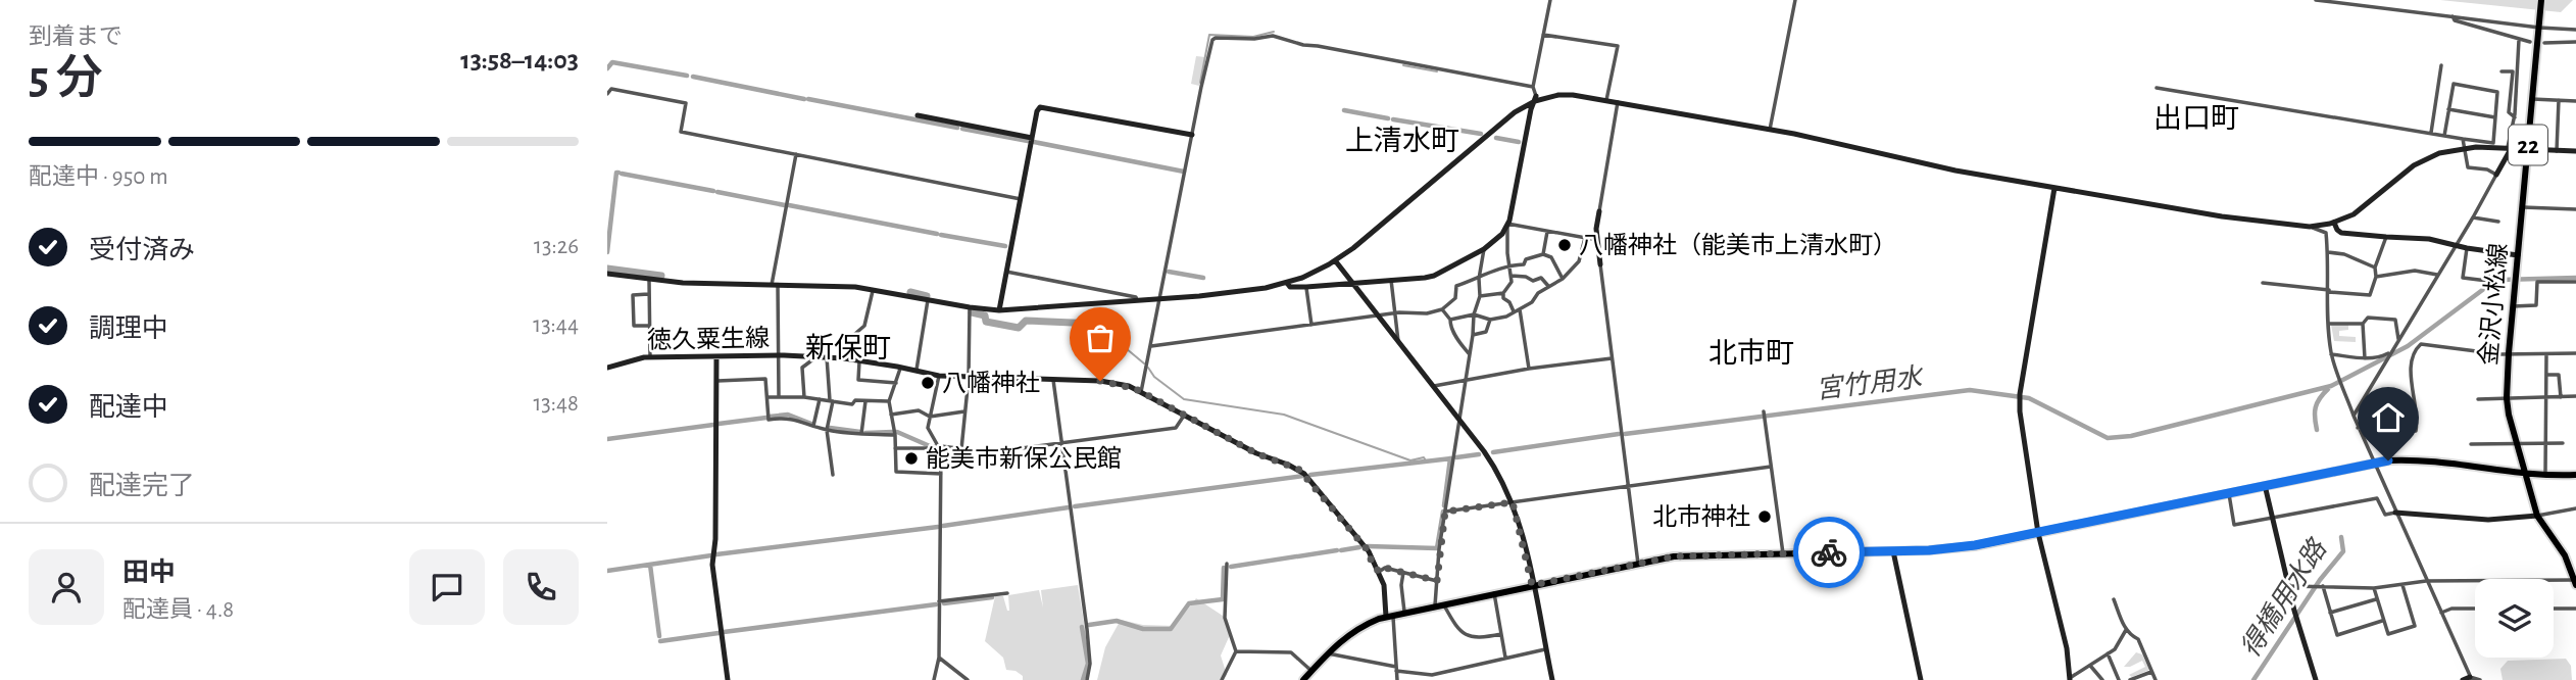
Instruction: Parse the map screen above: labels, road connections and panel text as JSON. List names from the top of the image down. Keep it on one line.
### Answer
{"streets":{"main road":["22","金沢小松線"],"street":["徳久粟生線"]},"districts":["出口町","上清水町","新保町","北市町"],"water":["宮竹用水","得橋用水路"],"places":["八幡神社（能美市上清水町）","八幡神社","能美市新保公民館","北市神社"],"page":{"heading":["5 分","到着まで","13:58–14:03"],"panel":["田中","配達員 · 4.8"],"bar":"配達中 · 950 m","list":[["受付済み","13:26"],["調理中","13:44"],["配達中","13:48"],"配達完了"]}}
